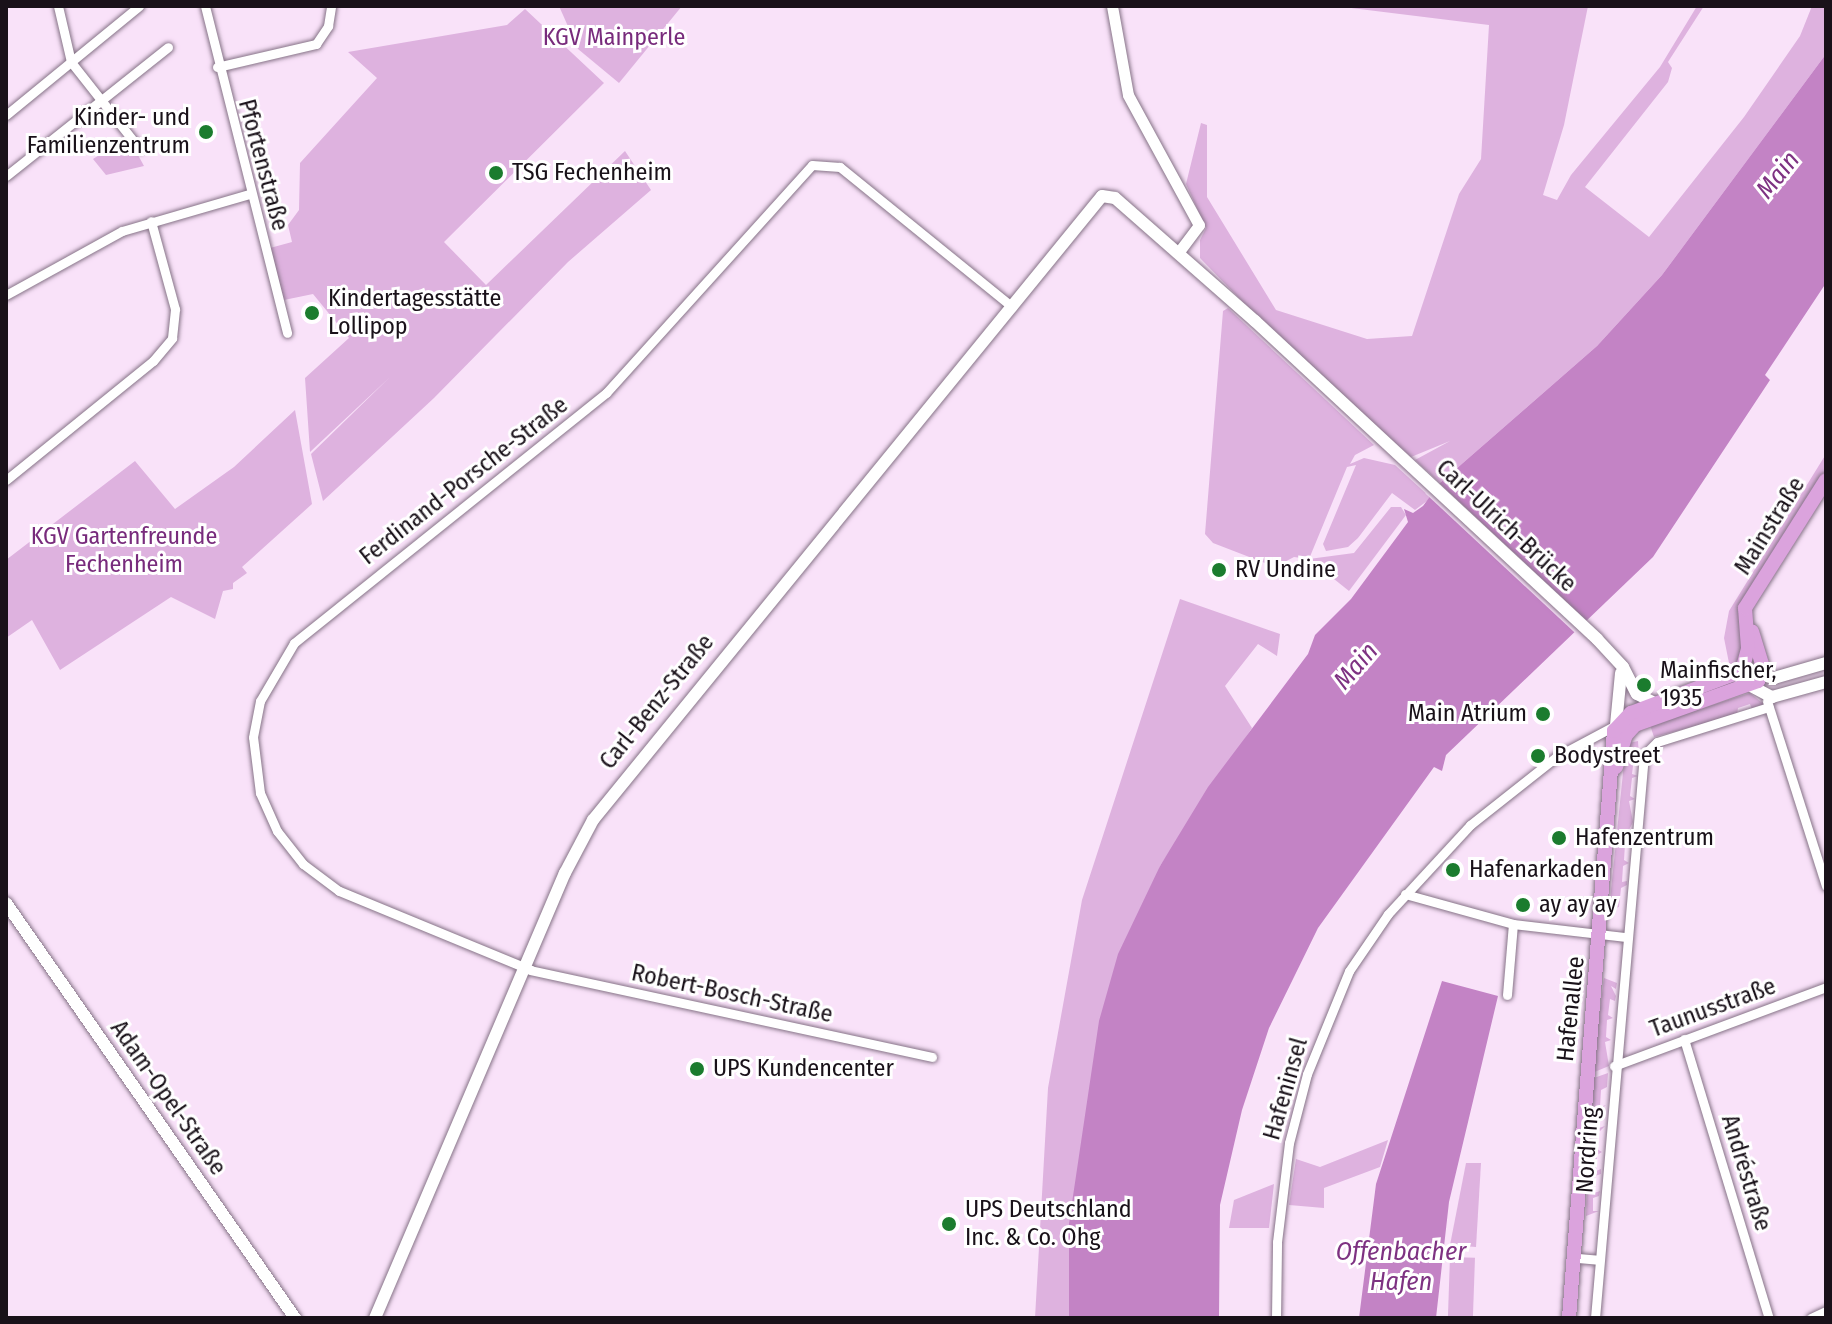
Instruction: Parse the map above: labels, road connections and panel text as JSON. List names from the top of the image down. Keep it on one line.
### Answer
{"streets":{"main road":["Carl-Ulrich-Brücke","Mainstraße","Carl-Benz-Straße","Hafenallee","Adam-Opel-Straße"],"street":["Pfortenstraße","Ferdinand-Porsche-Straße","Robert-Bosch-Straße","Taunusstraße","Hafeninsel","Nordring","Andréstraße"]},"crossings":[["Ferdinand-Porsche-Straße","Carl-Benz-Straße"],["Ferdinand-Porsche-Straße","Robert-Bosch-Straße"],["Carl-Ulrich-Brücke","Carl-Benz-Straße"],["Carl-Ulrich-Brücke","Hafenallee"],["Mainstraße","Nordring"],["Carl-Benz-Straße","Robert-Bosch-Straße"],["Taunusstraße","Nordring"],["Taunusstraße","Andréstraße"],["Hafenallee","Hafeninsel"]],"water":["Main","Offenbacher Hafen"],"parks":["KGV Mainperle","KGV Gartenfreunde Fechenheim"],"places":["Kinder- und Familienzentrum","TSG Fechenheim","Kindertagesstätte Lollipop","RV Undine","Mainfischer, 1935","Main Atrium","Bodystreet","Hafenzentrum","Hafenarkaden","ay ay ay","UPS Kundencenter","UPS Deutschland Inc. & Co. Ohg"]}
